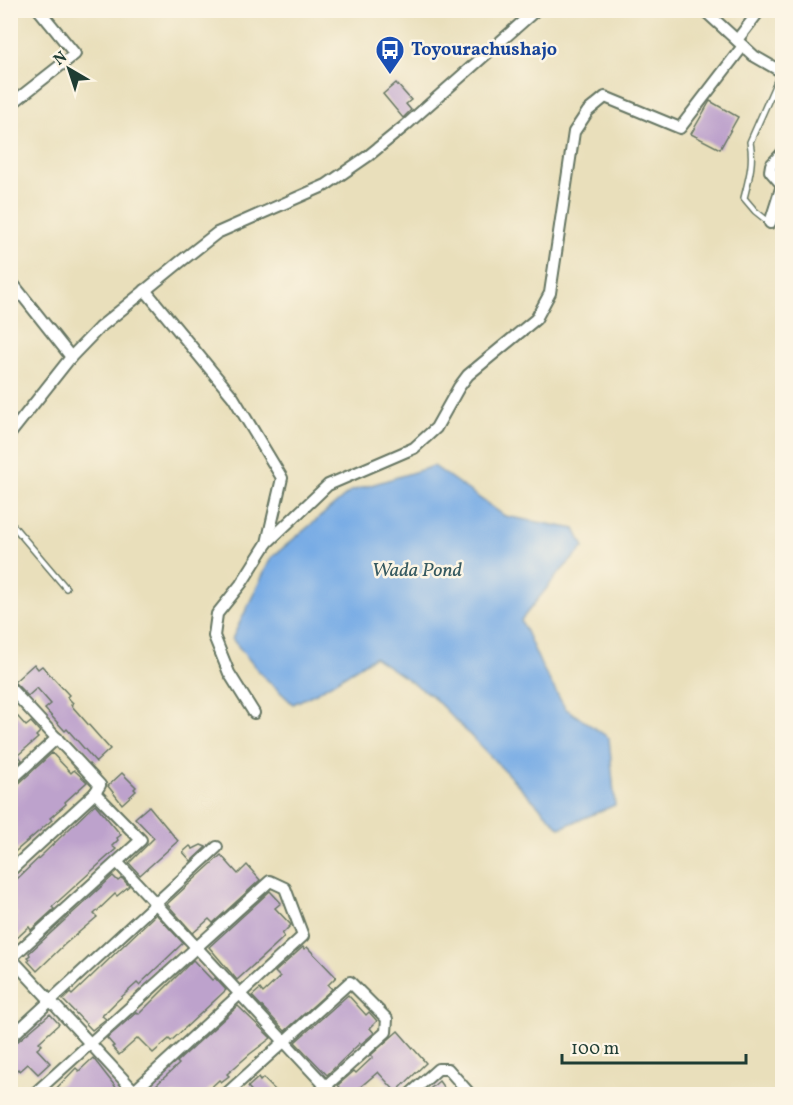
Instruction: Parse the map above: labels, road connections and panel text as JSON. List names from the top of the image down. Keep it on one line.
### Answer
{"water":["Wada Pond"],"places":{"bus stop":["Toyourachushajo"]},"scale_bar":"100 m","north":"top left"}
